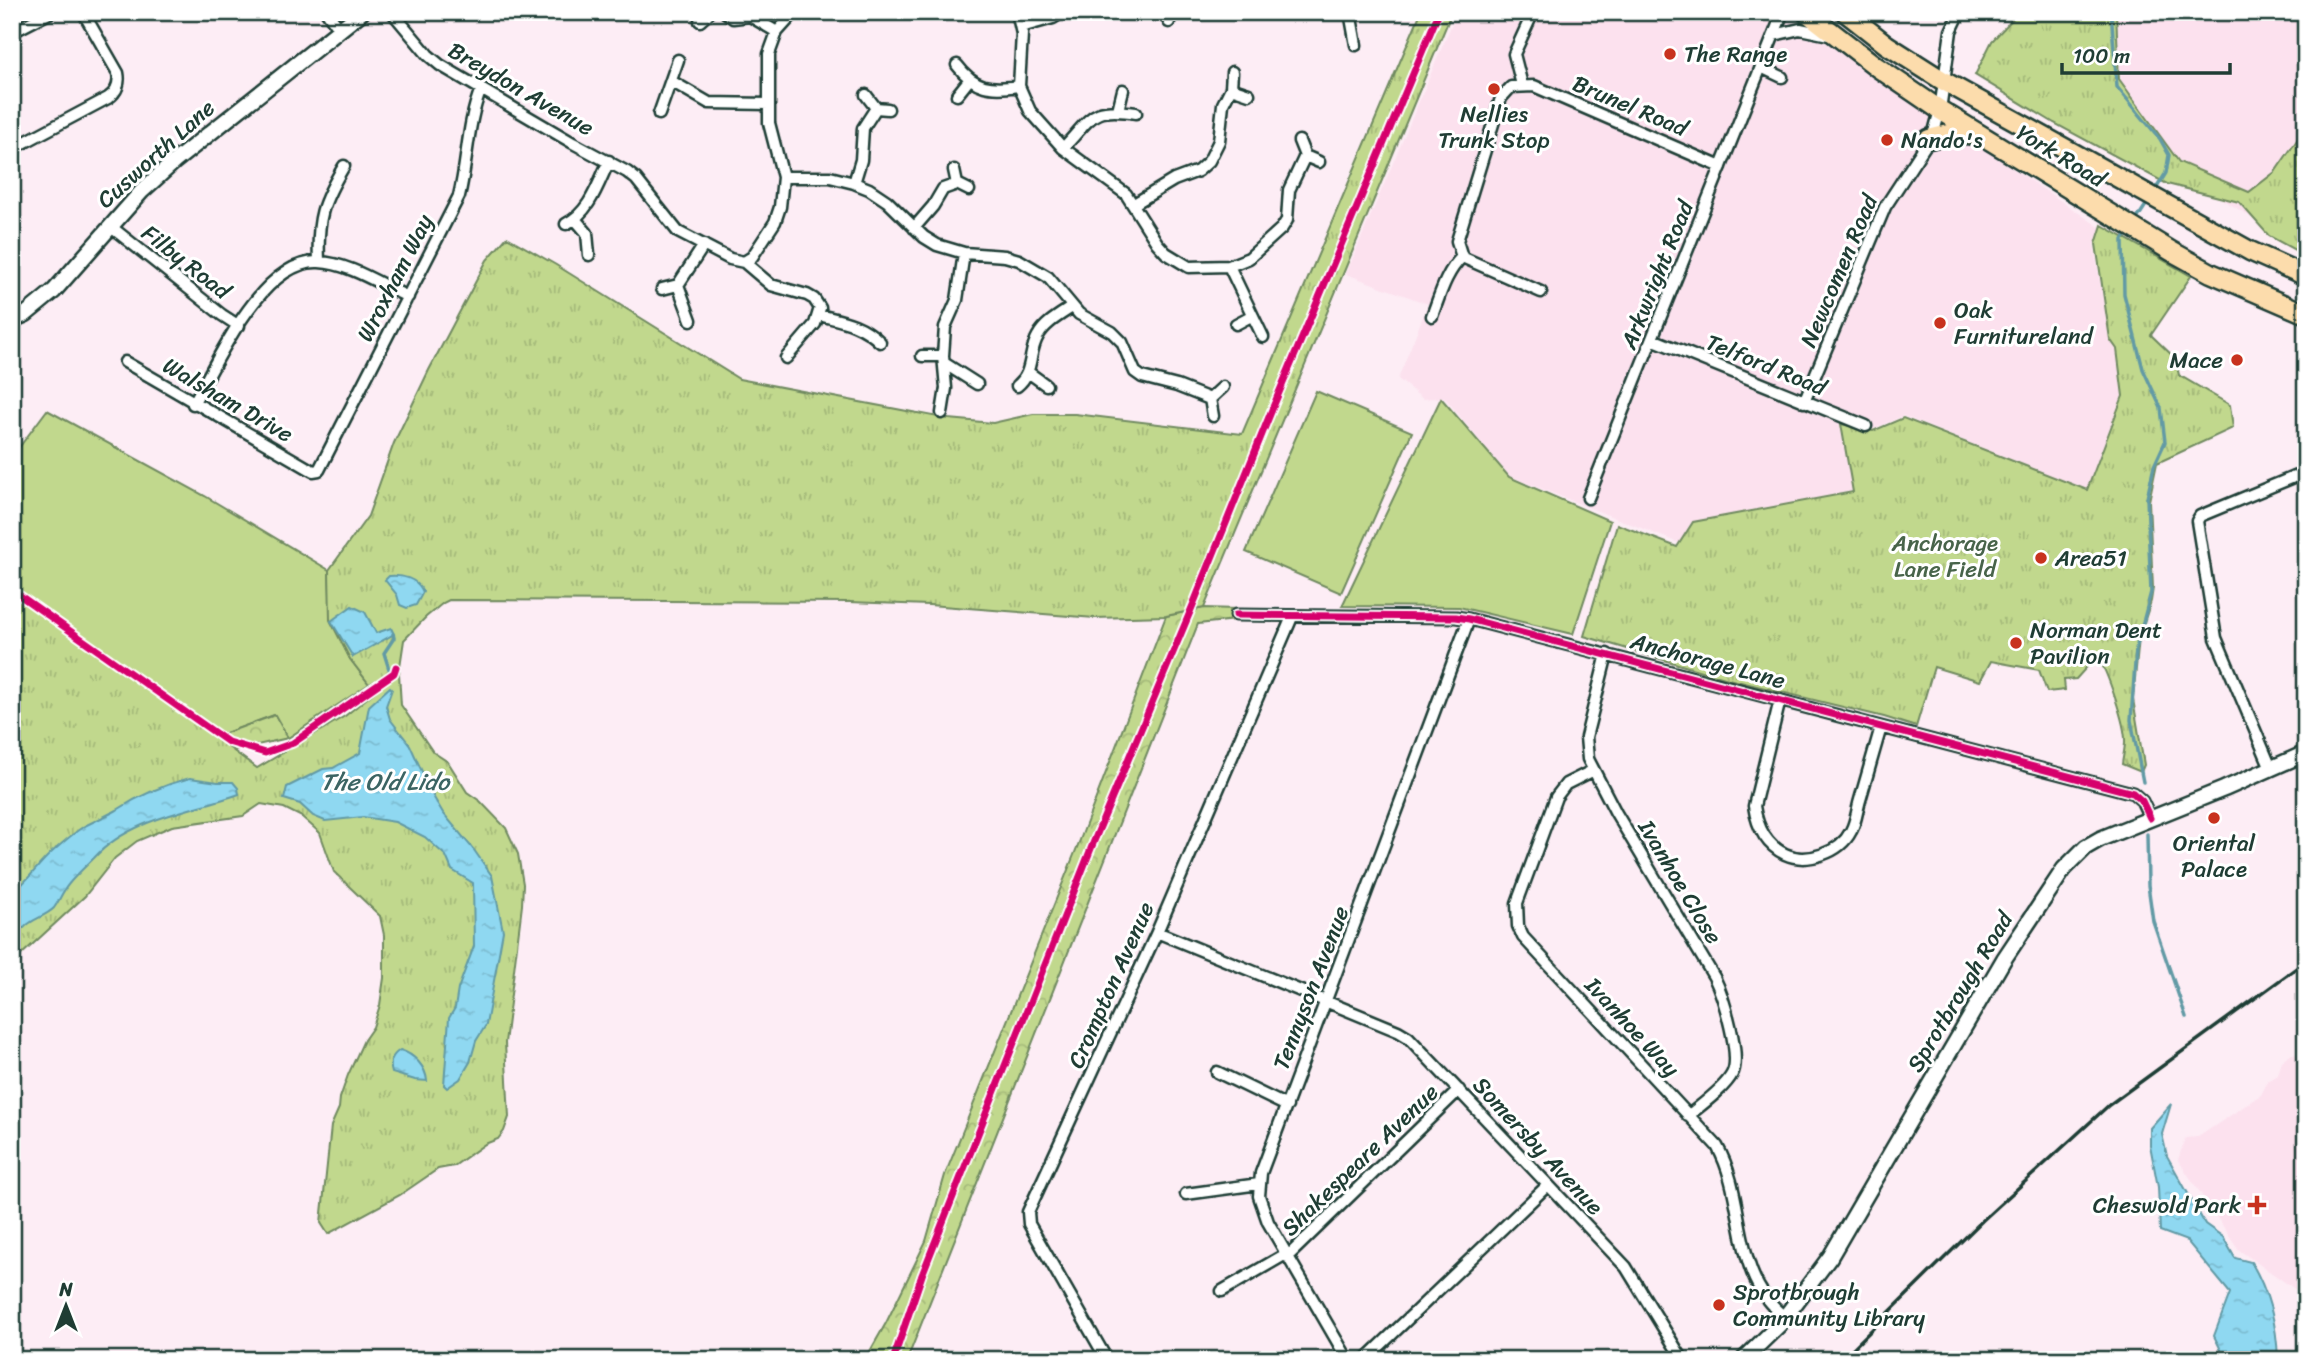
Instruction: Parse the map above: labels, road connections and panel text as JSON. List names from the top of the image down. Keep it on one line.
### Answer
{"streets":{"highway":["York Road"],"street":["Breydon Avenue","Brunel Road","Cusworth Lane","Filby Road","Newcomen Road","Arkwright Road","Wroxham Way","Telford Road","Walsham Drive","Anchorage Lane","Ivanhoe Close","Crompton Avenue","Tennyson Avenue","Sprotbrough Road","Ivanhoe Way","Somersby Avenue","Shakespeare Avenue"]},"crossings":[["Breydon Avenue","Wroxham Way"],["Brunel Road","Arkwright Road"],["Cusworth Lane","Filby Road"],["York Road","Newcomen Road"],["Newcomen Road","Telford Road"],["Arkwright Road","Telford Road"],["Wroxham Way","Walsham Drive"],["Anchorage Lane","Ivanhoe Close"],["Anchorage Lane","Crompton Avenue"],["Anchorage Lane","Tennyson Avenue"],["Anchorage Lane","Sprotbrough Road"],["Ivanhoe Close","Ivanhoe Way"],["Crompton Avenue","Somersby Avenue"],["Tennyson Avenue","Somersby Avenue"],["Sprotbrough Road","Ivanhoe Way"],["Somersby Avenue","Shakespeare Avenue"]],"water":["The Old Lido"],"parks":["Anchorage Lane Field"],"places":{"other":["The Range","Nellies Trunk Stop","Nando's","Oak Furnitureland","Mace","Area51","Norman Dent Pavilion","Oriental Palace","Sprotbrough Community Library"],"health":["Cheswold Park"]},"scale_bar":"100 m","north":"top"}
